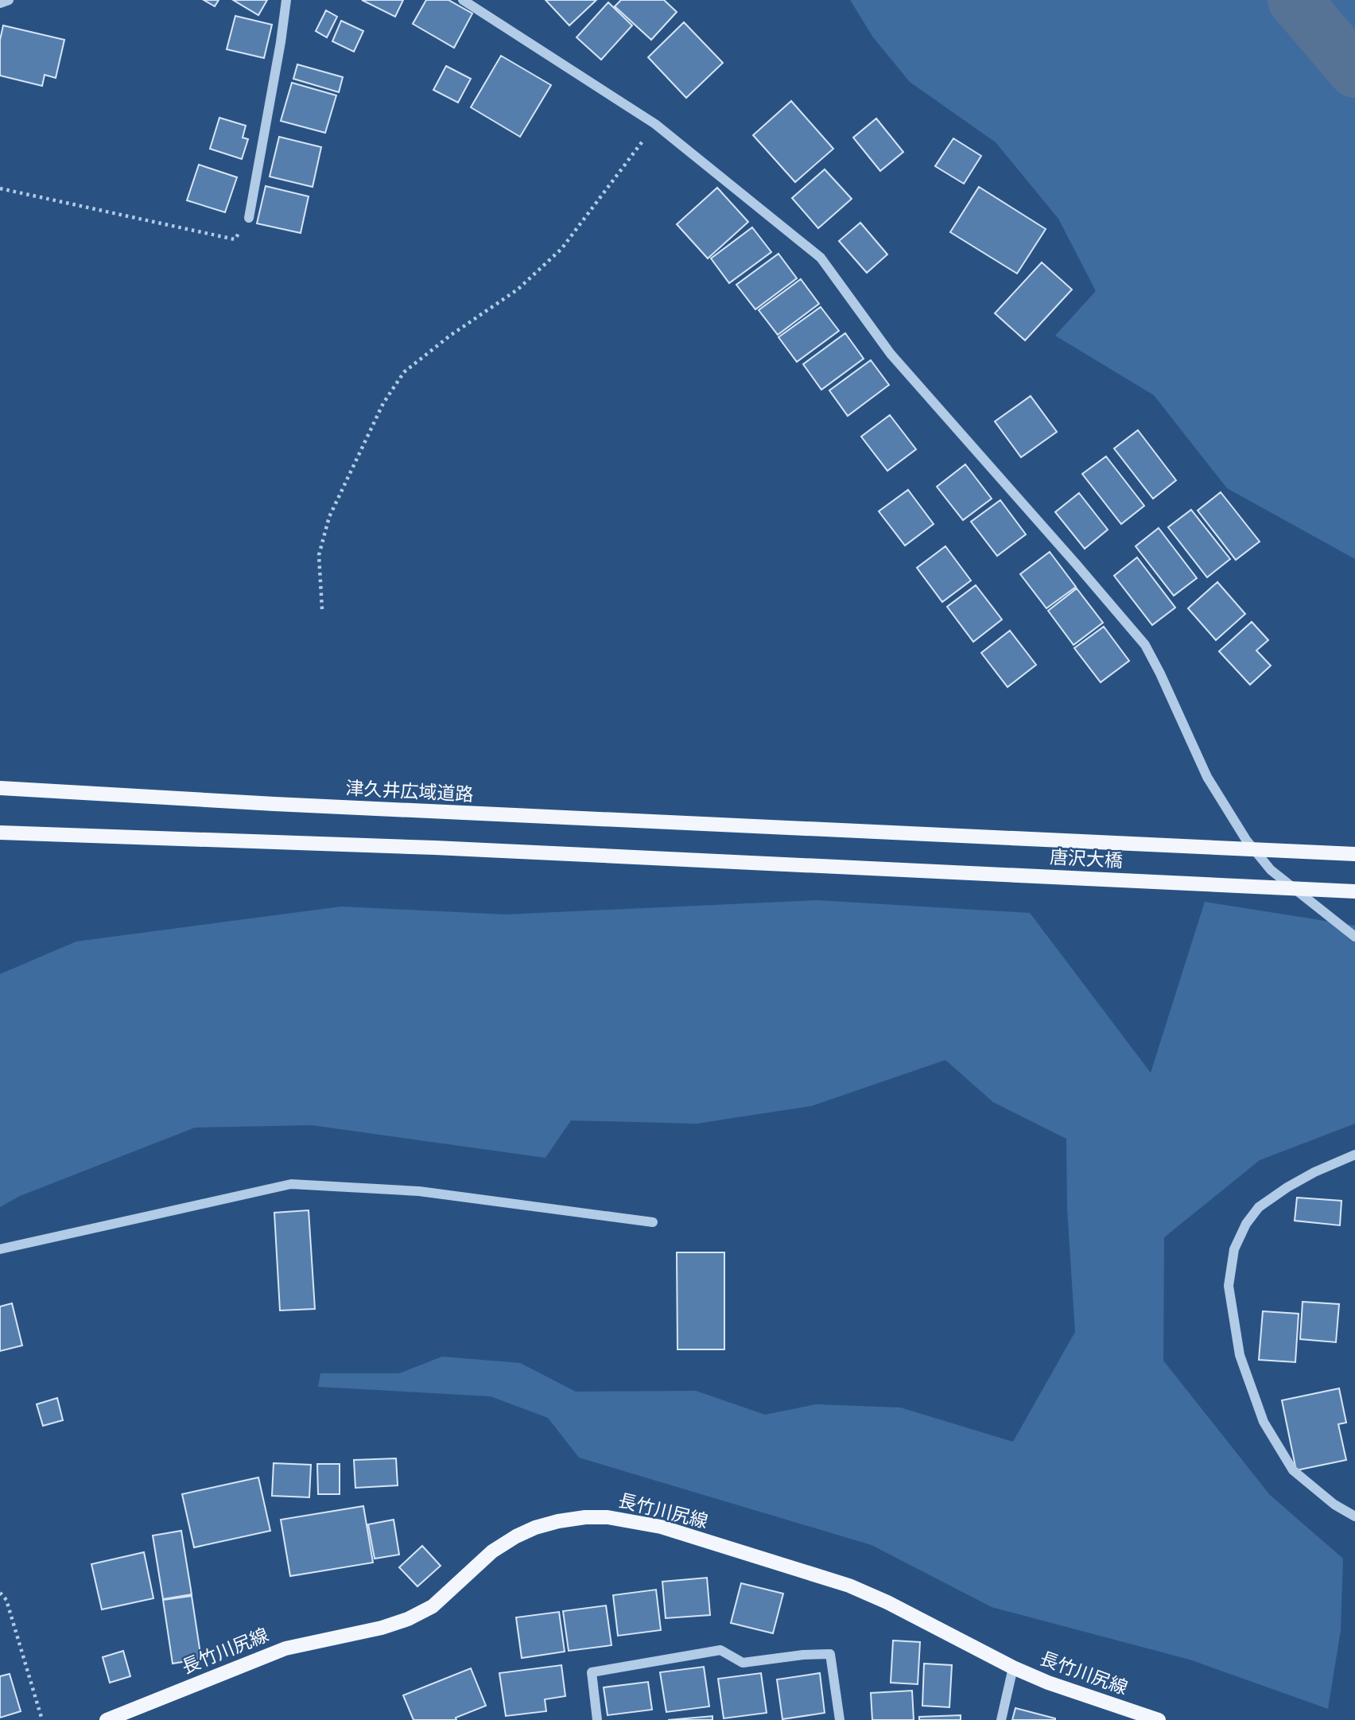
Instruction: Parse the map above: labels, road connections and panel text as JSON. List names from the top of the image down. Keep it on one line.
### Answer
{"streets":{"main road":["津久井広域道路","唐沢大橋","長竹川尻線"]},"crossings":[["津久井広域道路","唐沢大橋"]]}
